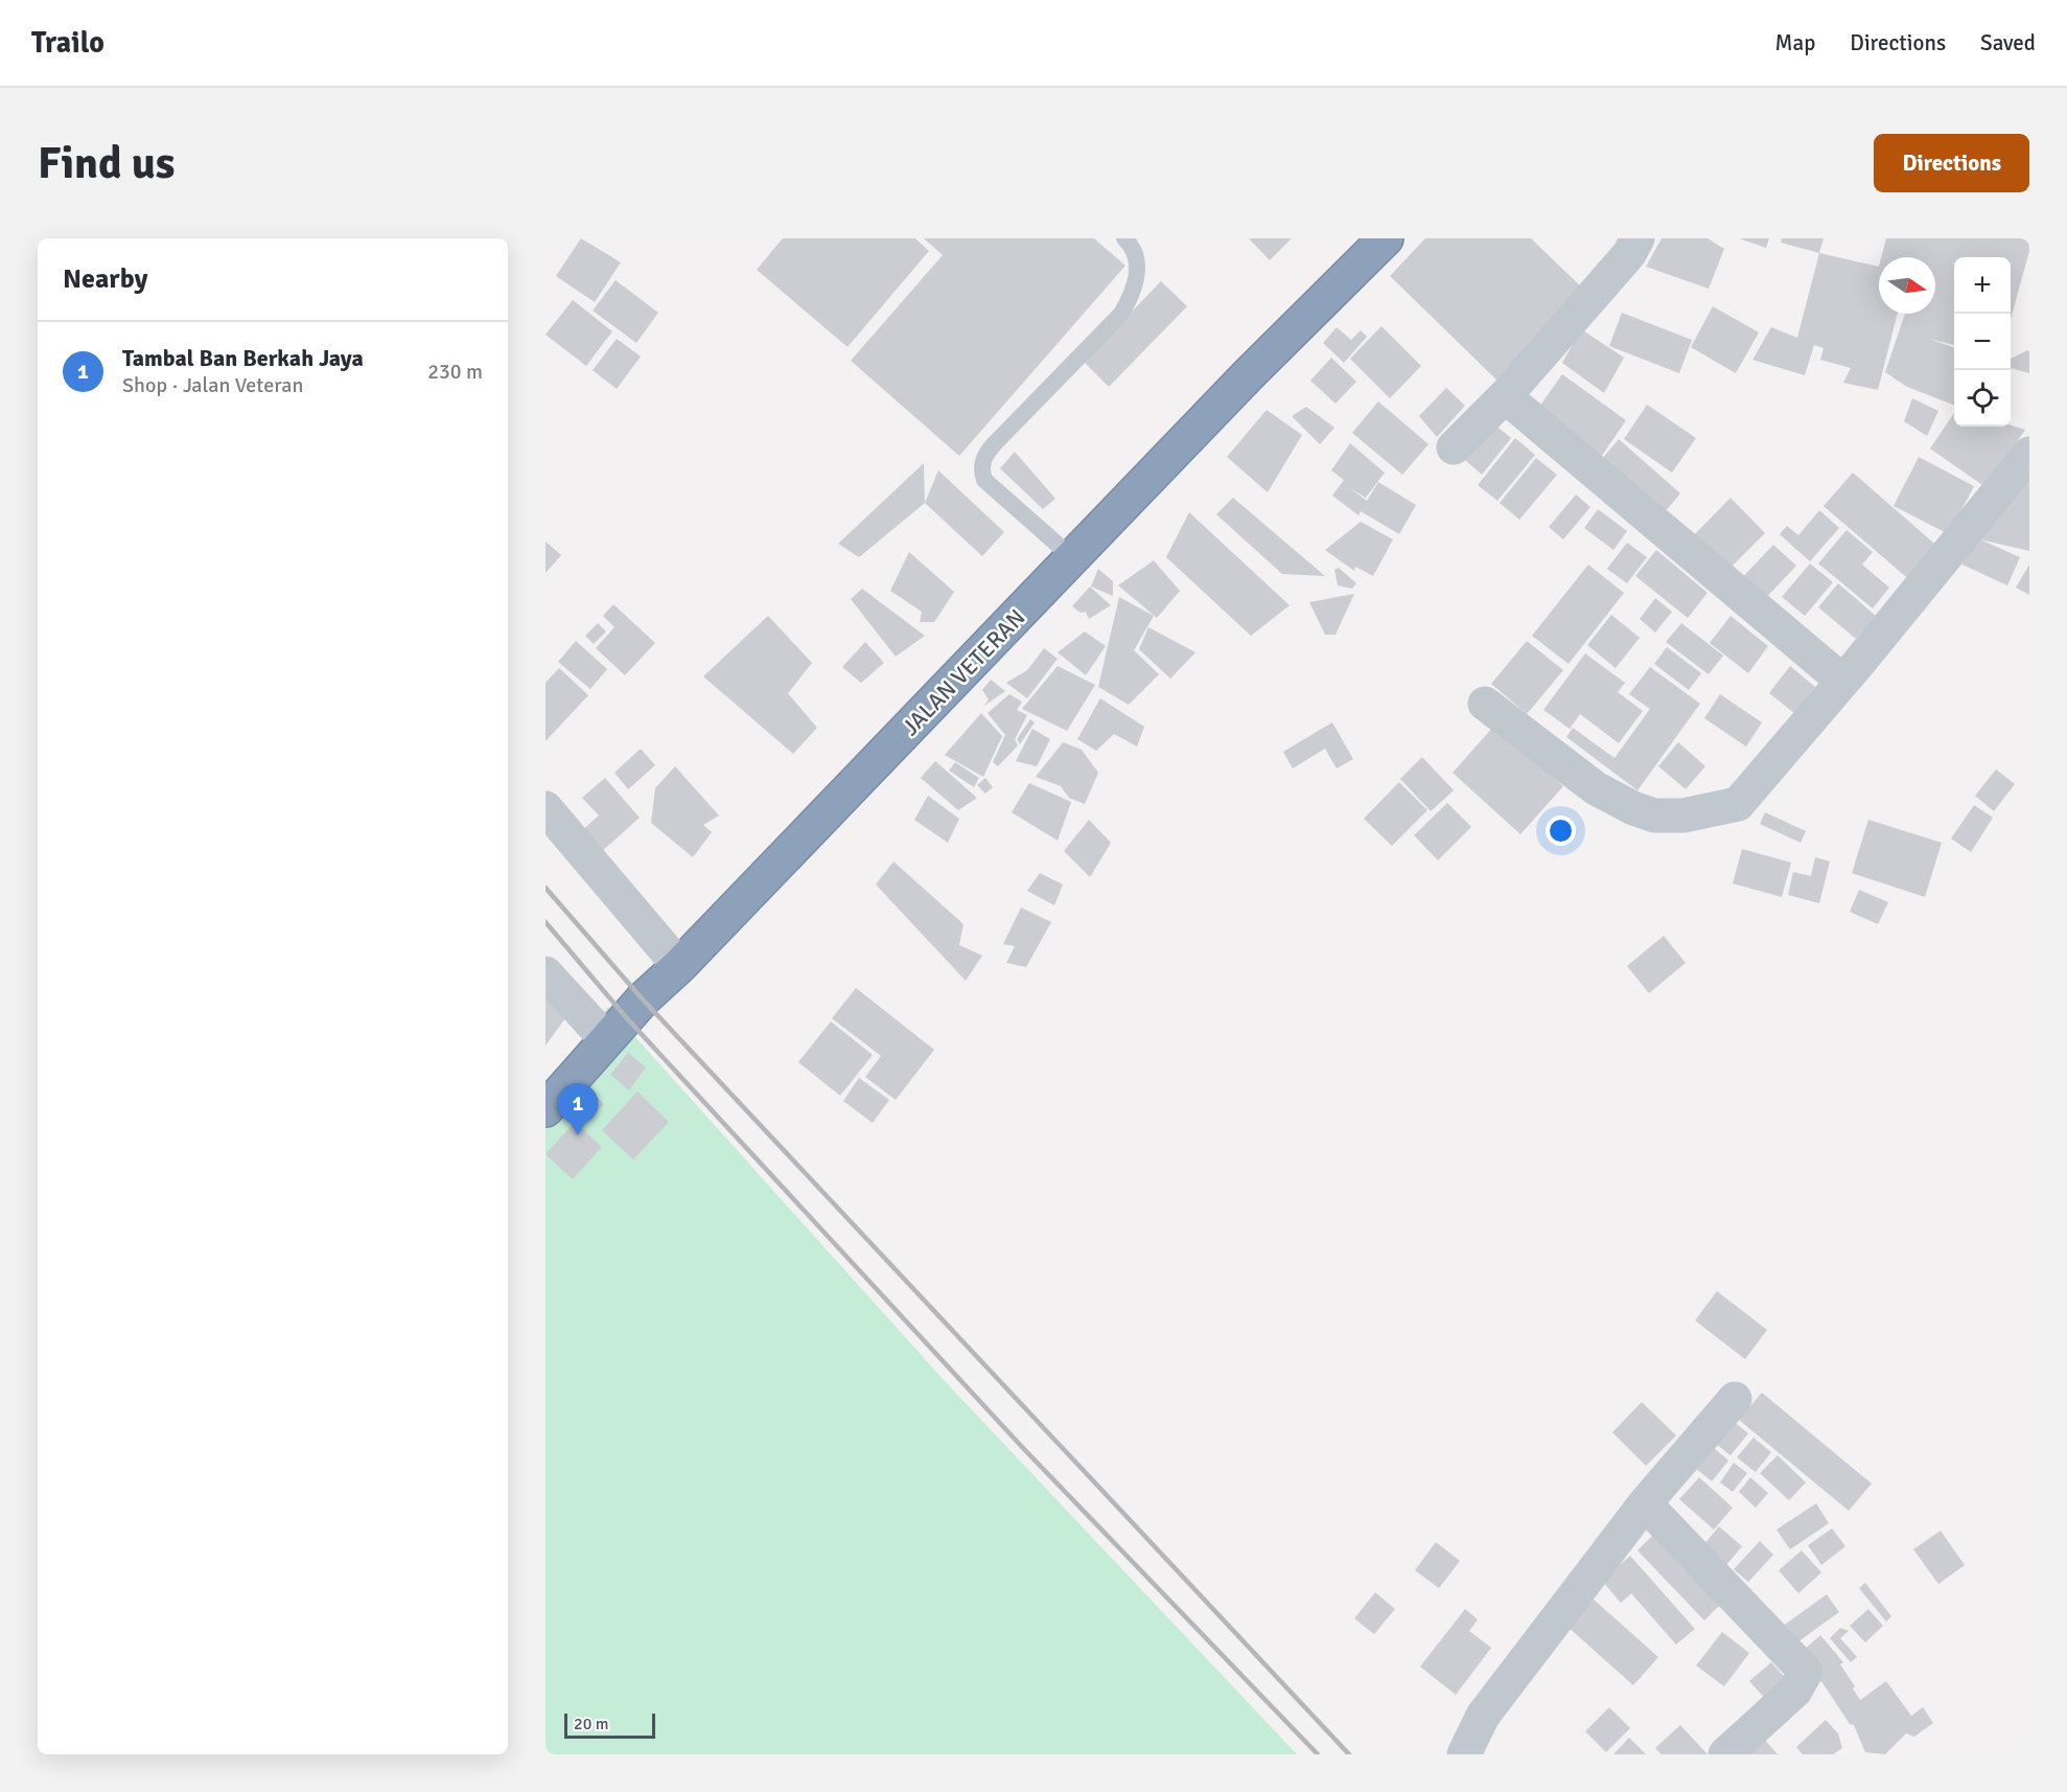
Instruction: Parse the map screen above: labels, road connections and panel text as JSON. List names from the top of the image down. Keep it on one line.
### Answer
{"streets":{"highway":["JALAN VETERAN"]},"scale_bar":"20 m","north":"right","page":{"header":"Trailo","nav":["Map","Directions","Saved"],"buttons":"Directions","title":"Find us","heading":"Nearby","map_buttons":["+","−"],"list":[{"mark":"1","name":"Tambal Ban Berkah Jaya","note":"Shop · Jalan Veteran","value":"230 m"}],"pins":"1","scale":"20 m"}}
